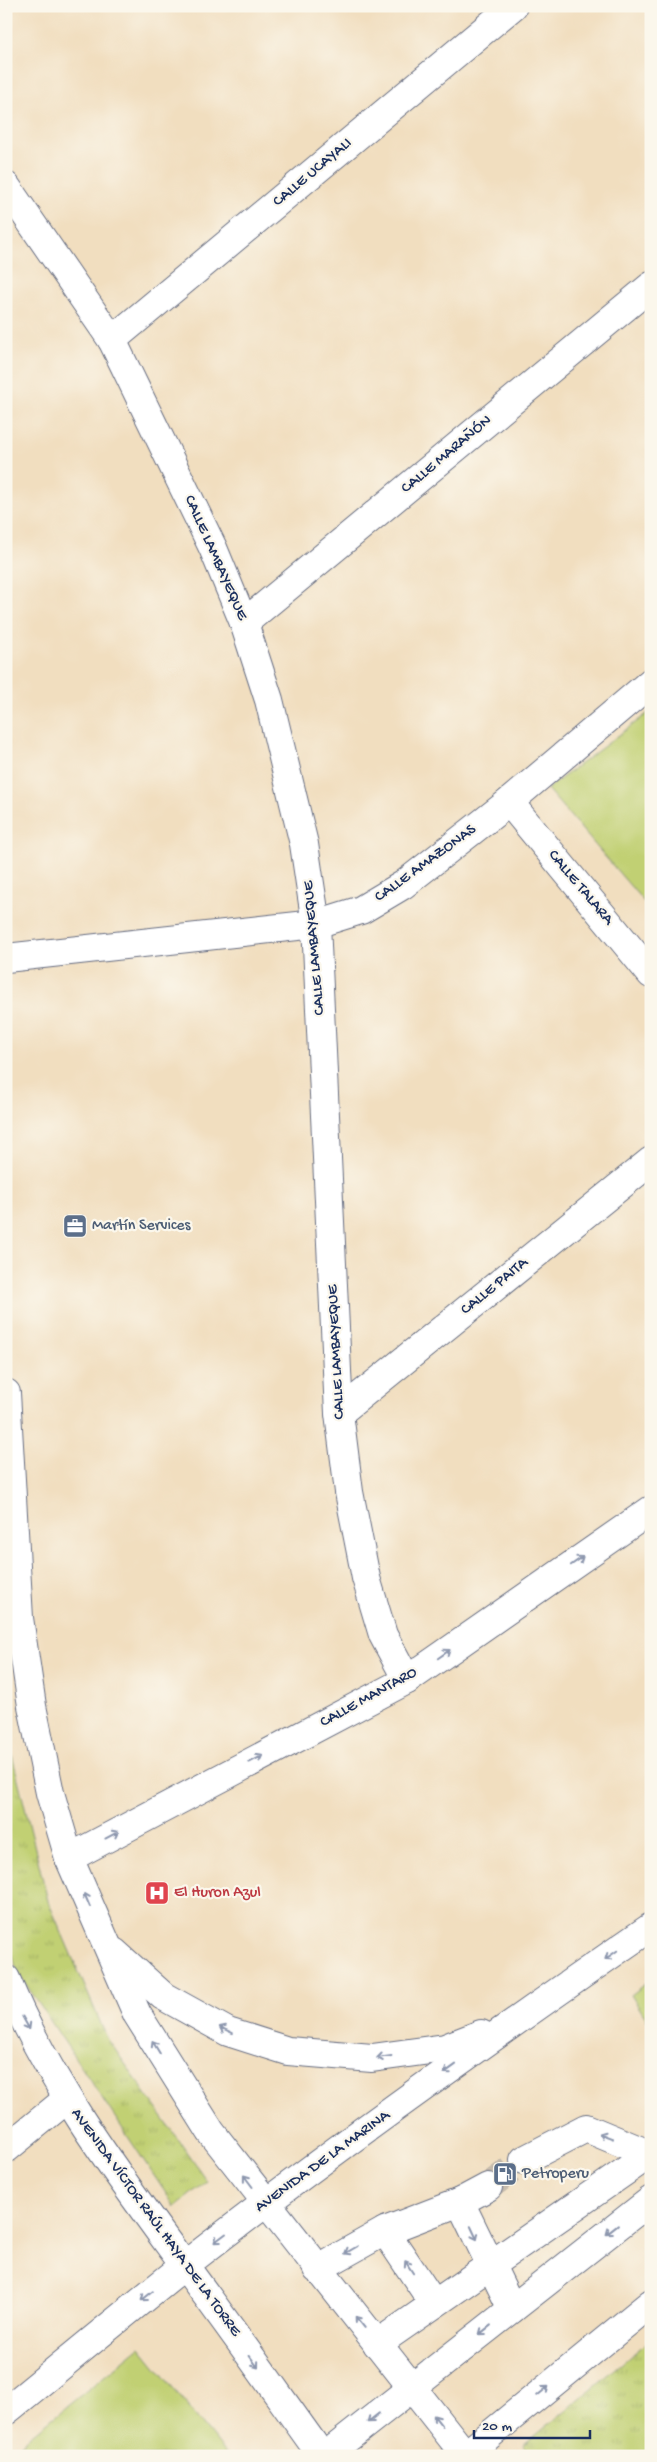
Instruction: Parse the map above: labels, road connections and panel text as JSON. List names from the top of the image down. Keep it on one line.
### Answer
{"streets":{"street":["CALLE UCAYALI","CALLE MARAÑÓN","CALLE LAMBAYEQUE","CALLE AMAZONAS","CALLE TALARA","CALLE PAITA","CALLE MANTARO","AVENIDA DE LA MARINA","AVENIDA VÍCTOR RAÚL HAYA DE LA TORRE"]},"crossings":[["CALLE UCAYALI","CALLE LAMBAYEQUE"],["CALLE MARAÑÓN","CALLE LAMBAYEQUE"],["CALLE LAMBAYEQUE","CALLE AMAZONAS"],["CALLE LAMBAYEQUE","CALLE PAITA"],["CALLE LAMBAYEQUE","CALLE MANTARO"],["CALLE AMAZONAS","CALLE TALARA"],["AVENIDA DE LA MARINA","AVENIDA VÍCTOR RAÚL HAYA DE LA TORRE"]],"one_way":["CALLE MANTARO"],"places":{"office":["Martín Services"],"hospital":["El Huron Azul"],"fuel station":["Petroperu"]},"scale_bar":"20 m"}
